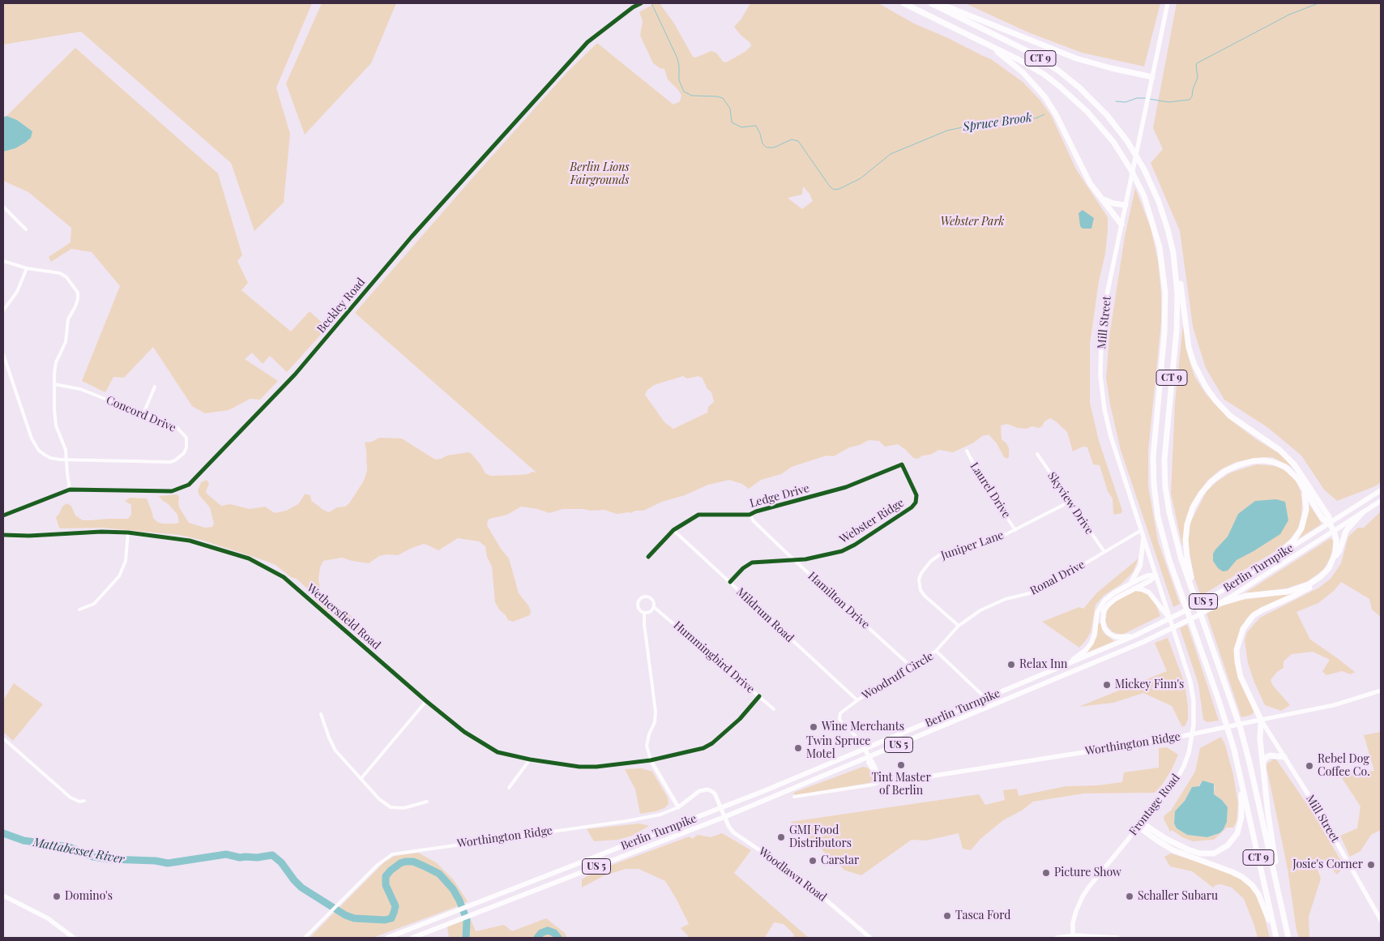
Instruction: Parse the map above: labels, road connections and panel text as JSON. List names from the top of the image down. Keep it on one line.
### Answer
{"streets":{"highway":["CT 9","Berlin Turnpike","US 5"],"main road":["Mill Street","Worthington Ridge","Frontage Road"],"street":["Beckley Road","Concord Drive","Laurel Drive","Ledge Drive","Skyview Drive","Webster Ridge","Juniper Lane","Ronal Drive","Hamilton Drive","Mildrum Road","Wethersfield Road","Hummingbird Drive","Woodruff Circle","Woodlawn Road"]},"crossings":[["Mill Street","Ronal Drive"],["Mill Street","Worthington Ridge"],["Laurel Drive","Juniper Lane"],["Ledge Drive","Webster Ridge"],["Ledge Drive","Hamilton Drive"],["Ledge Drive","Mildrum Road"],["Skyview Drive","Juniper Lane"],["Skyview Drive","Ronal Drive"],["Webster Ridge","Hamilton Drive"],["Webster Ridge","Mildrum Road"],["Juniper Lane","Ronal Drive"],["Berlin Turnpike","Woodruff Circle"],["Berlin Turnpike","Worthington Ridge"],["Berlin Turnpike","Woodlawn Road"],["Ronal Drive","Woodruff Circle"],["Hamilton Drive","Woodruff Circle"],["Mildrum Road","Woodruff Circle"],["Wethersfield Road","Hummingbird Drive"],["Hummingbird Drive","Worthington Ridge"],["Worthington Ridge","Frontage Road"],["Worthington Ridge","Woodlawn Road"]],"water":["Spruce Brook","Mattabesset River"],"parks":["Berlin Lions Fairgrounds","Webster Park"],"places":["Relax Inn","Mickey Finn's","Wine Merchants","Twin Spruce Motel","Tint Master of Berlin","Rebel Dog Coffee Co.","GMI Food Distributors","Carstar","Josie's Corner","Picture Show","Domino's","Schaller Subaru","Tasca Ford"]}
